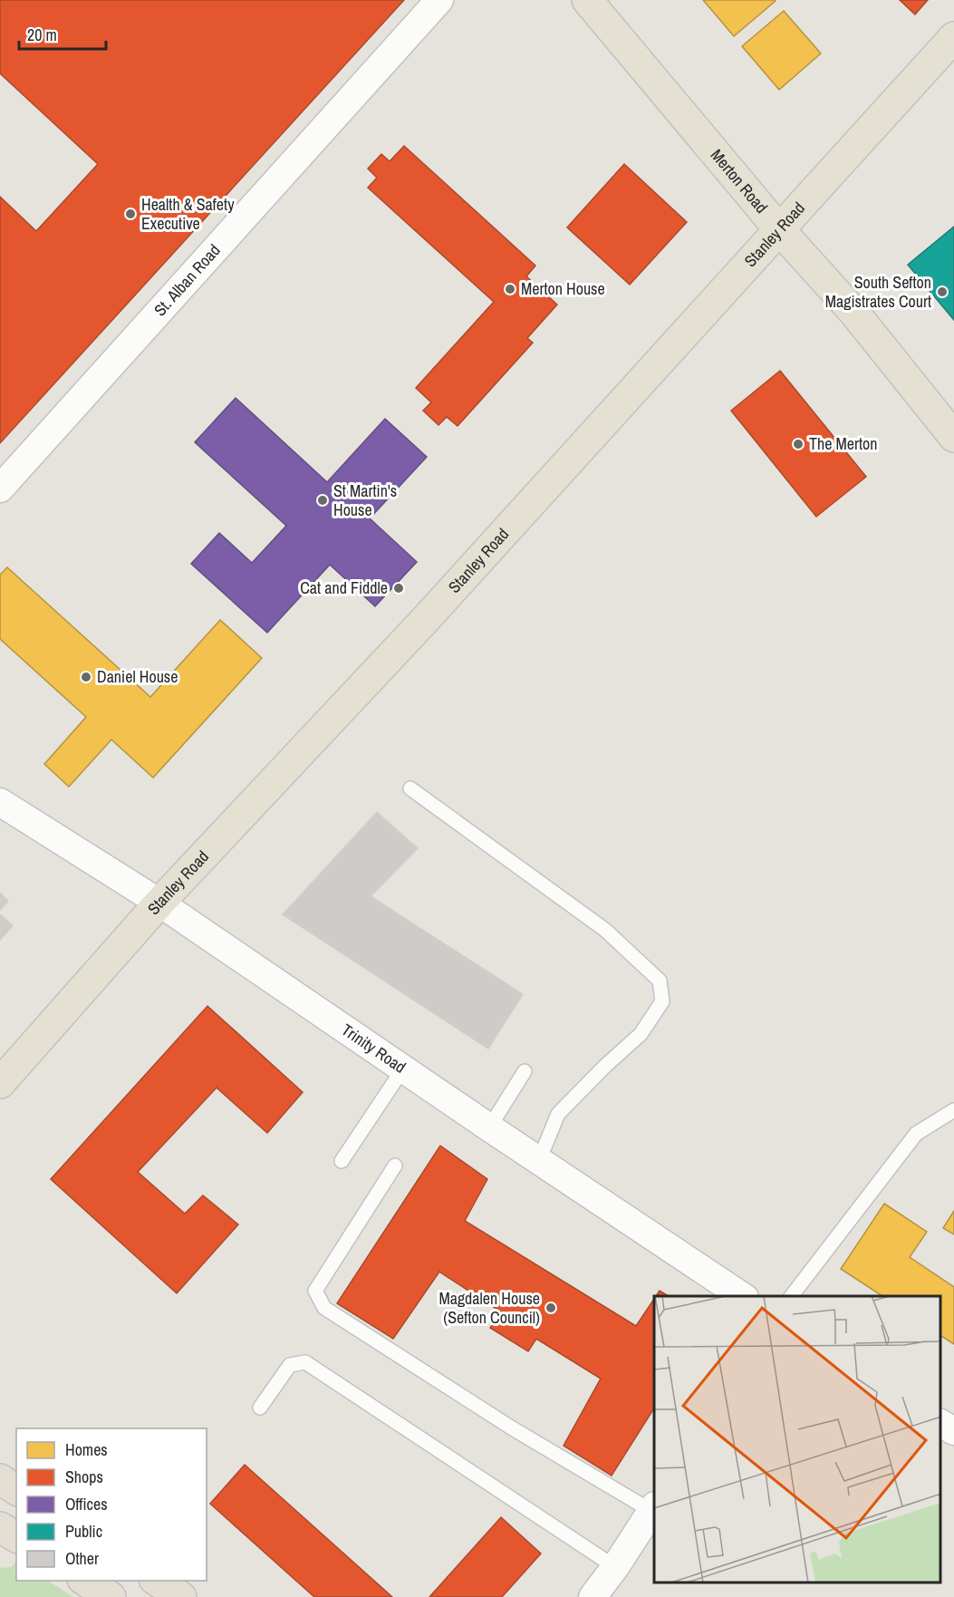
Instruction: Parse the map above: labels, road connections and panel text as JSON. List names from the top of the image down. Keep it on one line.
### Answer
{"streets":{"main road":["Merton Road","Stanley Road"],"street":["St. Alban Road","Trinity Road"]},"crossings":[["Merton Road","Stanley Road"],["Stanley Road","Trinity Road"]],"places":["Health & Safety Executive","Merton House","South Sefton Magistrates Court","The Merton","St Martin's House","Cat and Fiddle","Daniel House","Magdalen House (Sefton Council)"],"legend":["Homes","Shops","Offices","Public","Other"],"scale_bar":"20 m"}
